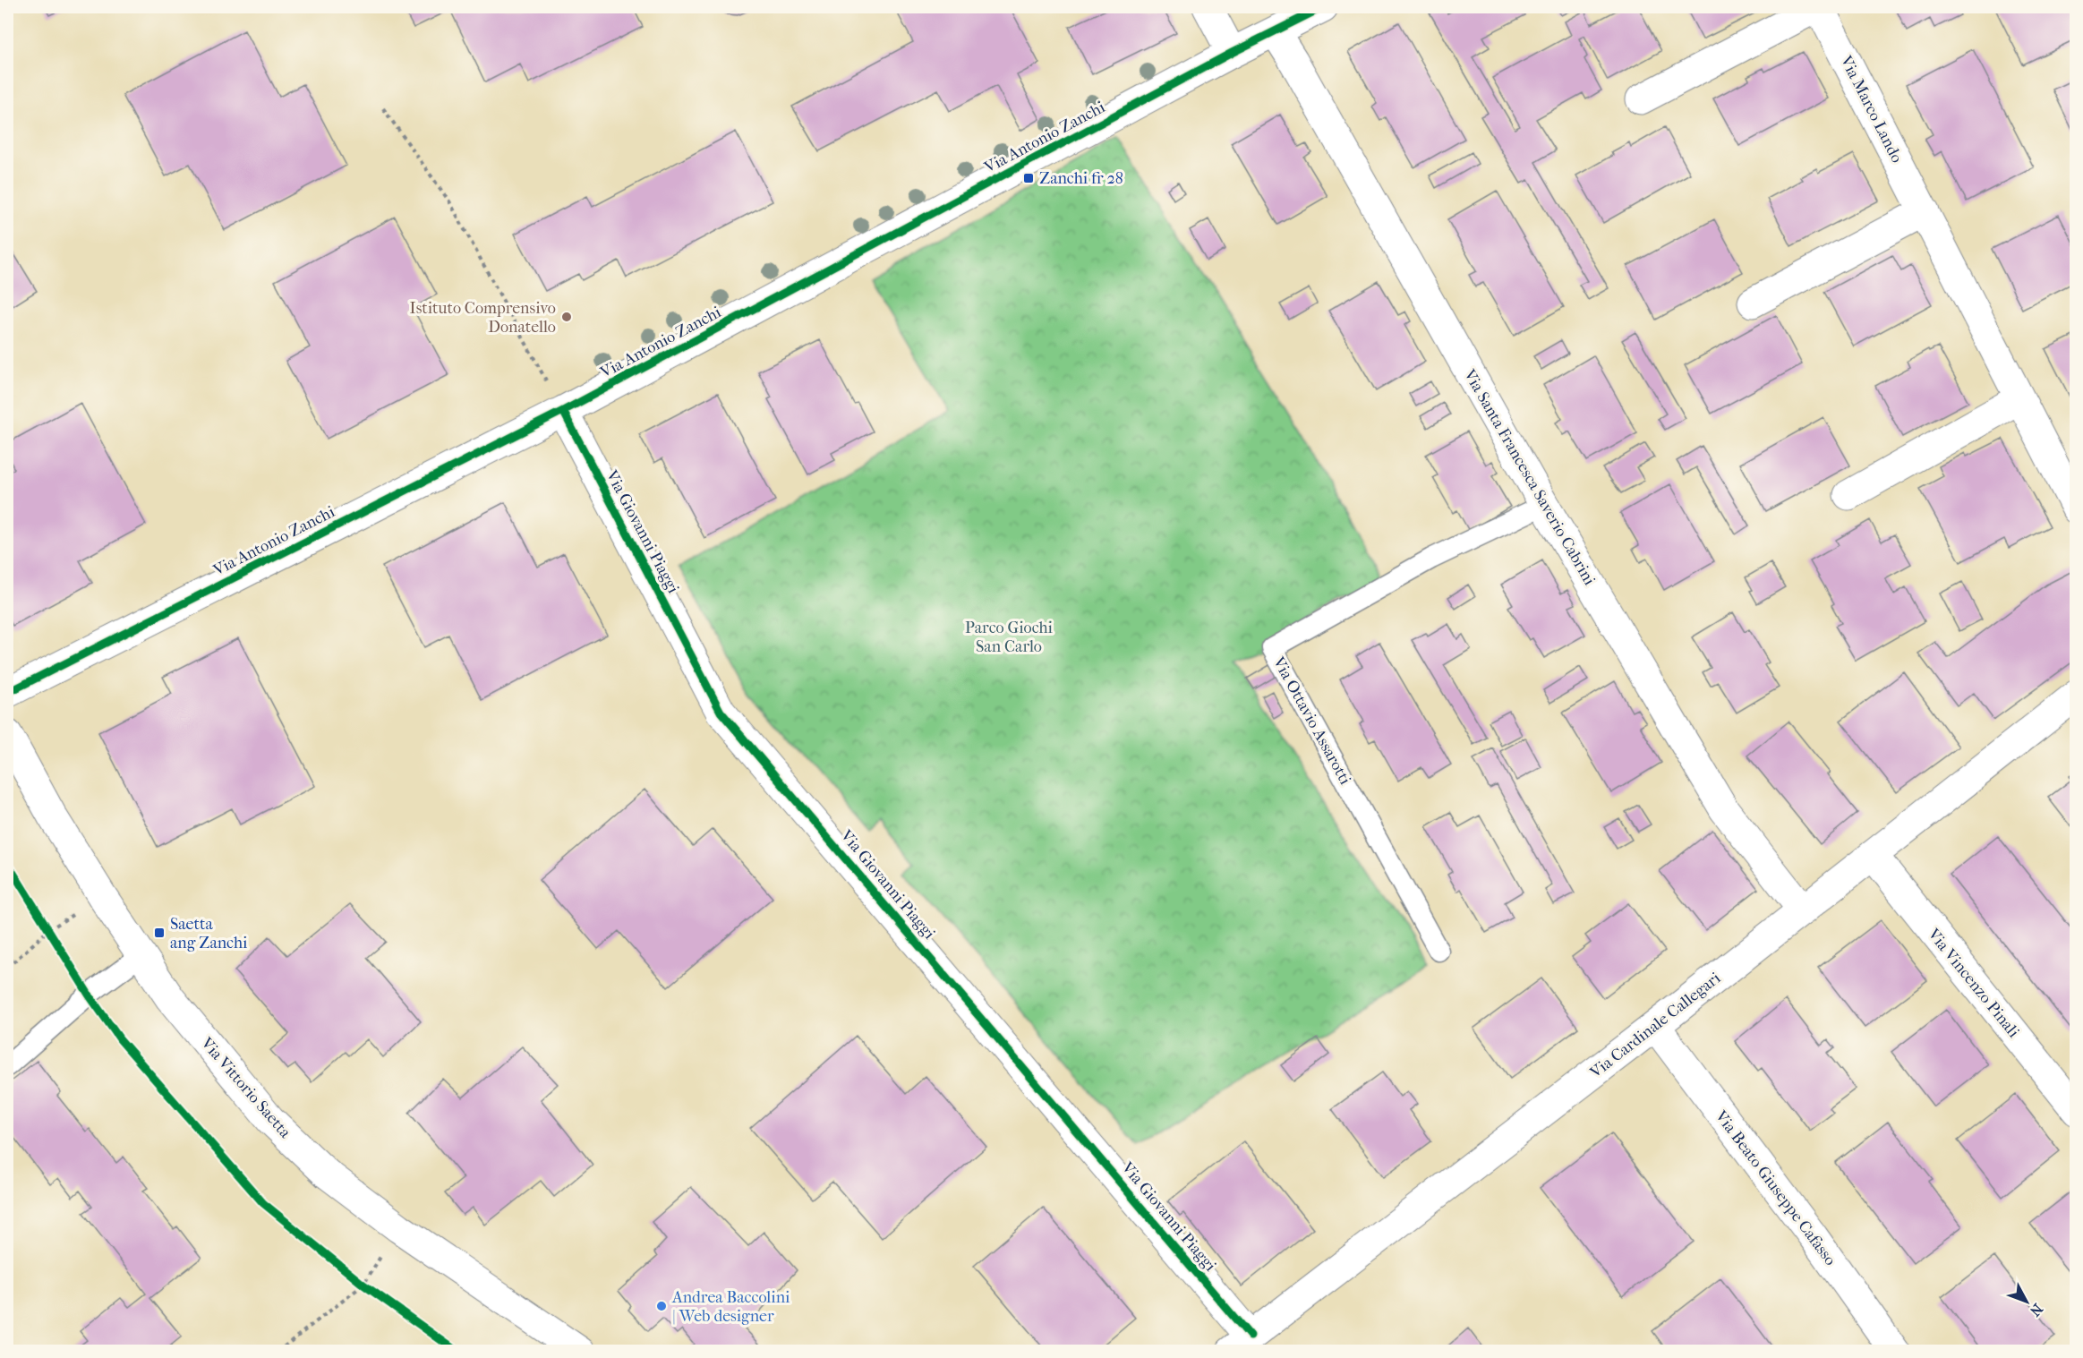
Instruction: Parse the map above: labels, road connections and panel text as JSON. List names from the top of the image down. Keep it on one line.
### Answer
{"streets":{"street":["Via Marco Lando","Via Antonio Zanchi","Via Santa Francesca Saverio Cabrini","Via Giovanni Piaggi","Via Vincenzo Pinali","Via Cardinale Callegari","Via Vittorio Saetta","Via Beato Giuseppe Cafasso"],"lane":["Via Ottavio Assarotti"]},"crossings":[["Via Antonio Zanchi","Via Santa Francesca Saverio Cabrini"],["Via Antonio Zanchi","Via Giovanni Piaggi"],["Via Santa Francesca Saverio Cabrini","Via Ottavio Assarotti"],["Via Santa Francesca Saverio Cabrini","Via Cardinale Callegari"],["Via Giovanni Piaggi","Via Cardinale Callegari"],["Via Vincenzo Pinali","Via Cardinale Callegari"],["Via Cardinale Callegari","Via Beato Giuseppe Cafasso"]],"parks":["Parco Giochi San Carlo"],"places":{"transit":["Zanchi fr 28","Saetta ang Zanchi"],"other":["Istituto Comprensivo Donatello","Andrea Baccolini | Web designer"]},"north":"bottom right"}
